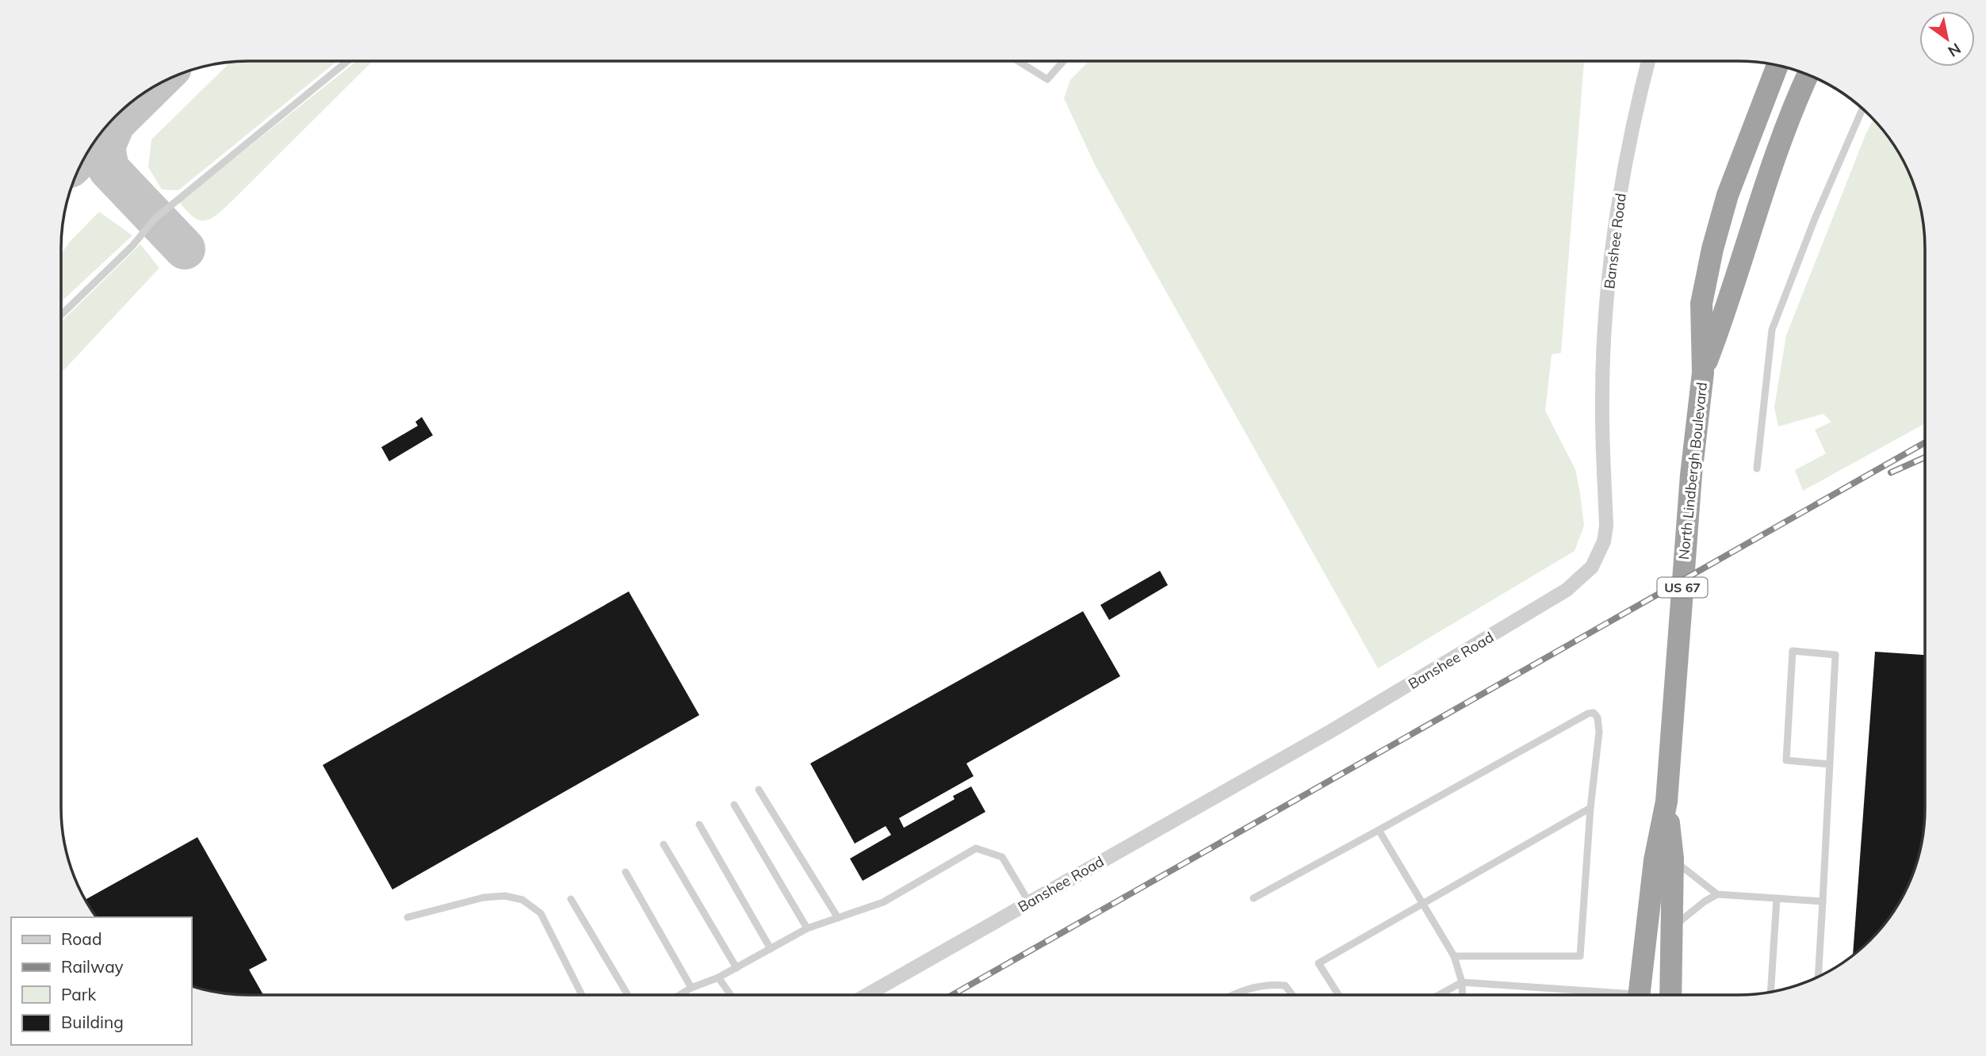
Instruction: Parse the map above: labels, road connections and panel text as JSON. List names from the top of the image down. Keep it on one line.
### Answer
{"streets":{"highway":["North Lindbergh Boulevard","US 67"],"street":["Banshee Road"]},"legend":["Road","Railway","Park","Building"],"north":"bottom right"}
